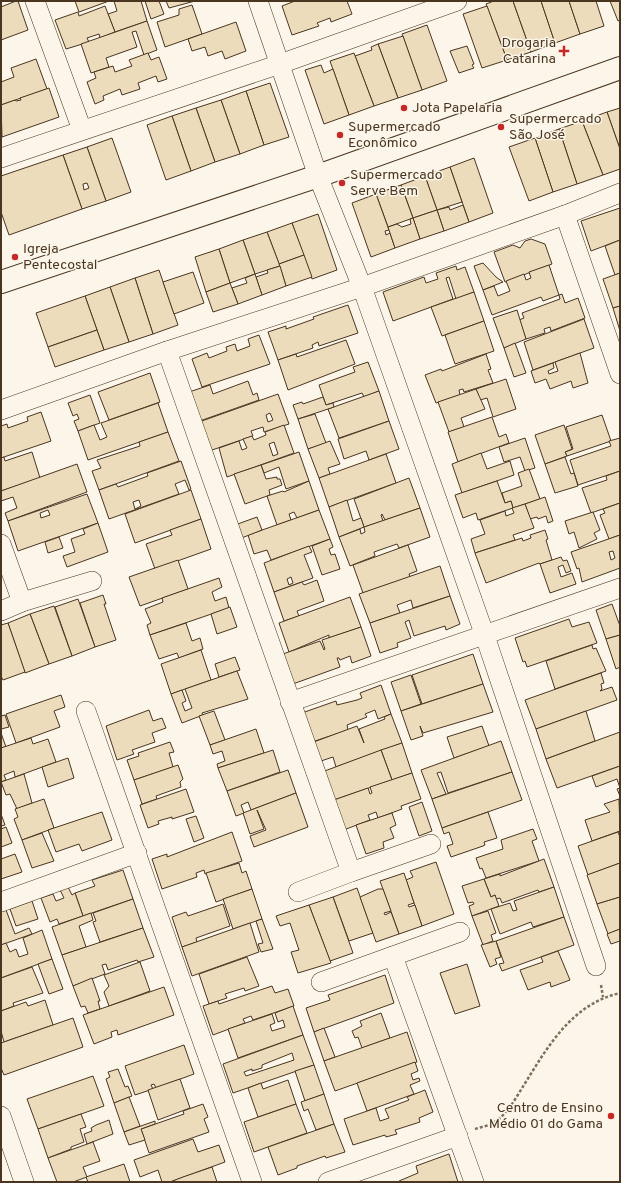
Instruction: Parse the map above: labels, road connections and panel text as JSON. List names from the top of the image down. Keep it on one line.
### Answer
{"places":{"health":["Drogaria Catarina"],"other":["Jota Papelaria","Supermercado São José","Supermercado Econômico","Supermercado Serve Bem","Igreja Pentecostal","Centro de Ensino Médio 01 do Gama"]}}
